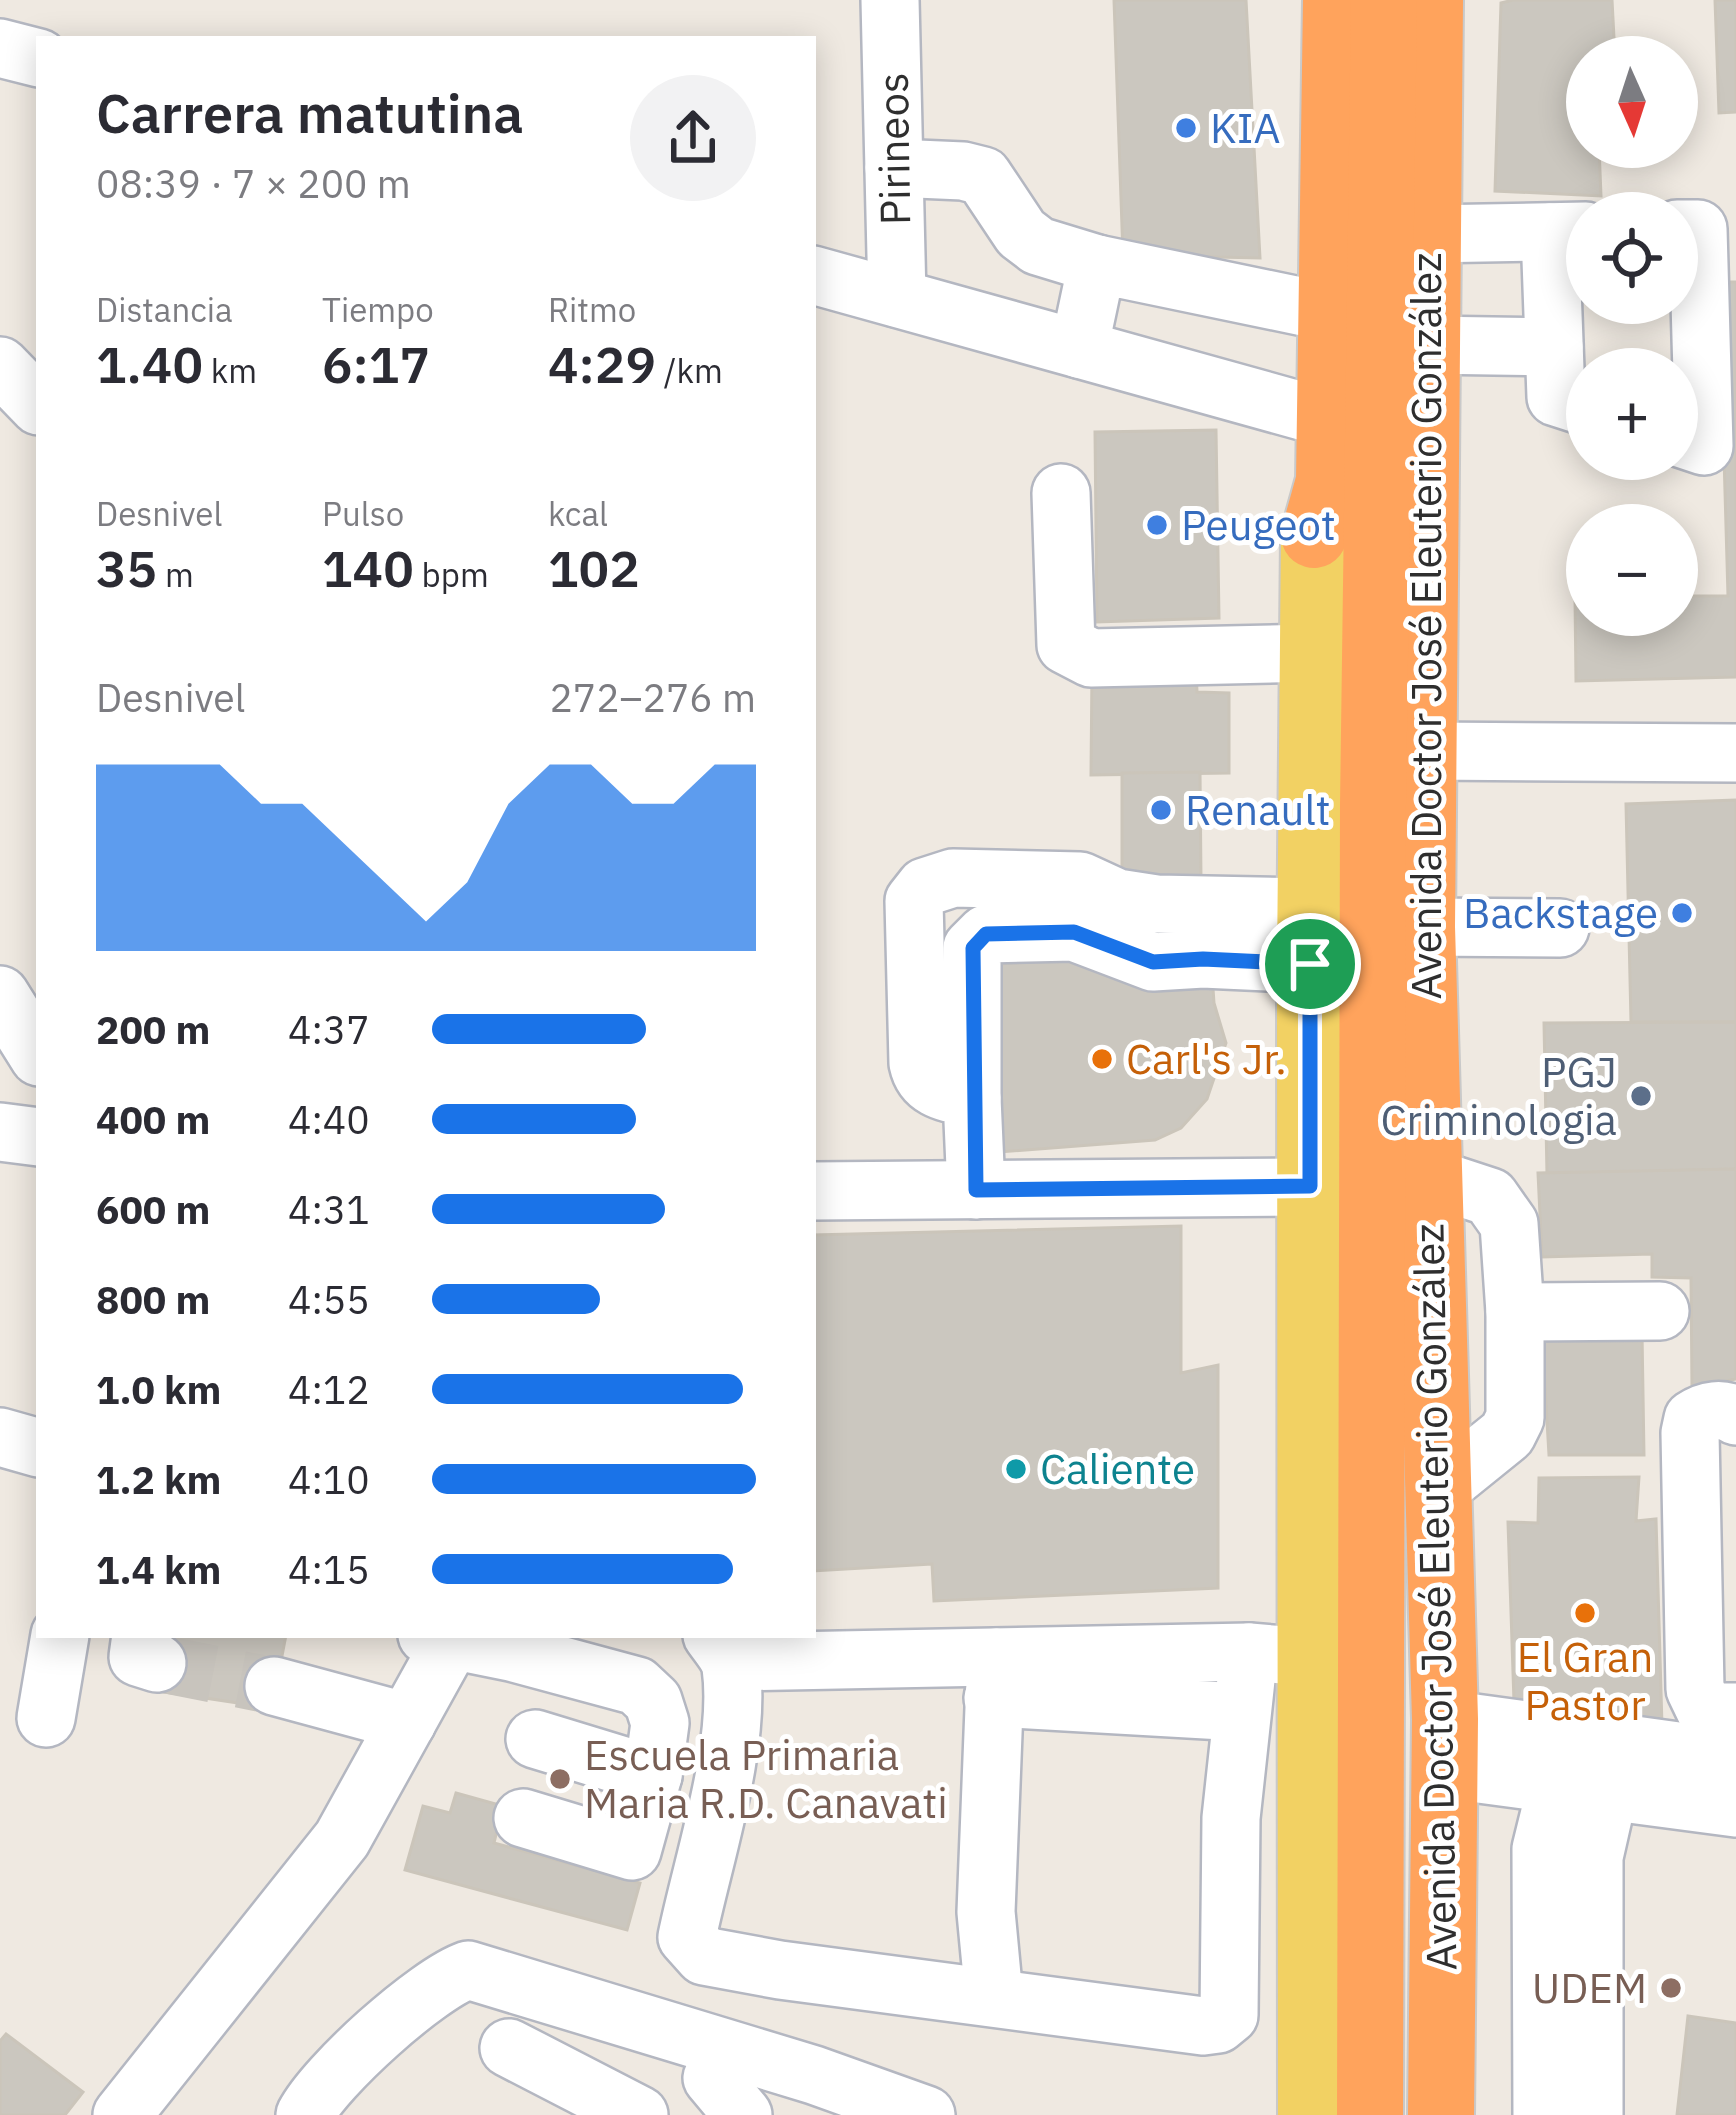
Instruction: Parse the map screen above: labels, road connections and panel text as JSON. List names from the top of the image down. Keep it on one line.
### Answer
{"streets":{"highway":["Avenida Doctor José Eleuterio González"],"street":["Pirineos"]},"places":["KIA","Peugeot","Renault","Backstage","Carl's Jr.","PGJ Criminologia","Caliente","El Gran Pastor","Escuela Primaria Maria R.D. Canavati","UDEM"],"north":"bottom","page":{"map_buttons":["+","−"],"heading":["Carrera matutina","08:39 · 7 × 200 m"],"stats":[["Distancia","1.40 km"],["Tiempo","6:17"],["Ritmo","4:29 /km"],["Desnivel","35 m"],["Pulso","140 bpm"],["kcal","102"]],"chart":["Desnivel","272–276 m"],"list":[{"name":"200 m","note":"4:37"},{"name":"400 m","note":"4:40"},{"name":"600 m","note":"4:31"},{"name":"800 m","note":"4:55"},{"name":"1.0 km","note":"4:12"},{"name":"1.2 km","note":"4:10"},{"name":"1.4 km","note":"4:15"}]}}
